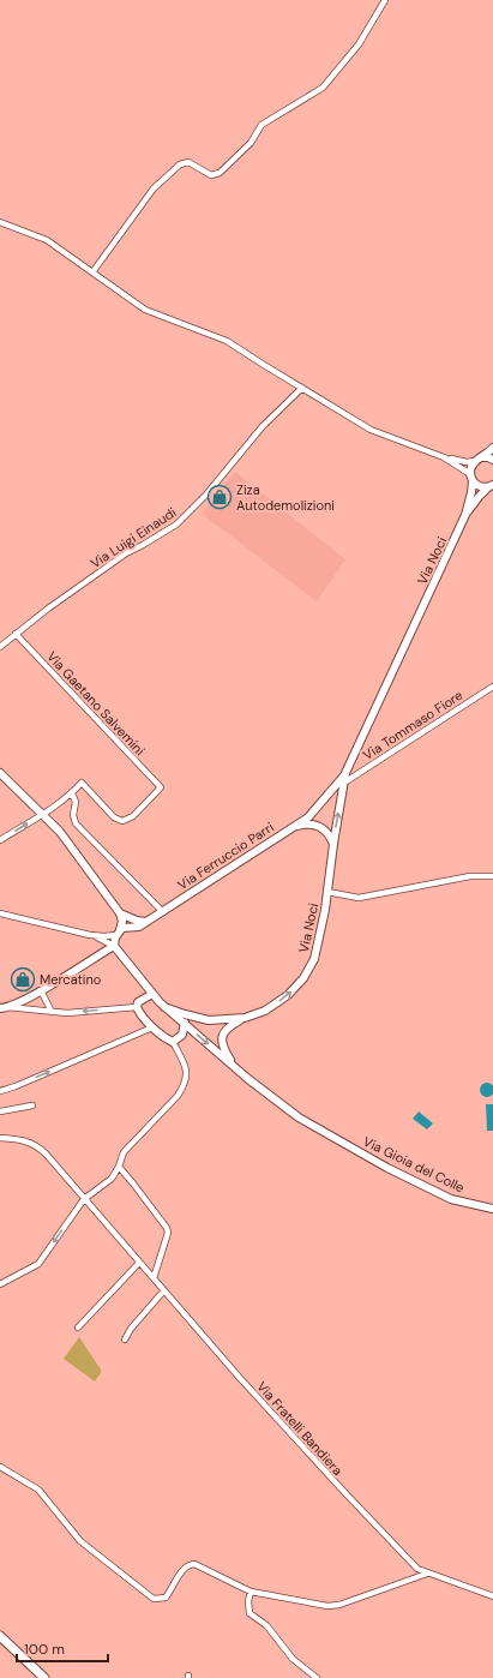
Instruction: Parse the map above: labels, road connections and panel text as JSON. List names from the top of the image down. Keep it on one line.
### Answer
{"streets":{"main road":["Via Noci","Via Ferruccio Parri","Via Gioia del Colle"],"street":["Via Luigi Einaudi","Via Gaetano Salvemini","Via Tommaso Fiore","Via Fratelli Bandiera"]},"crossings":[["Via Luigi Einaudi","Via Gaetano Salvemini"],["Via Noci","Via Tommaso Fiore"],["Via Noci","Via Ferruccio Parri"]],"places":{"shop":["Ziza Autodemolizioni","Mercatino"]},"scale_bar":"100 m"}
